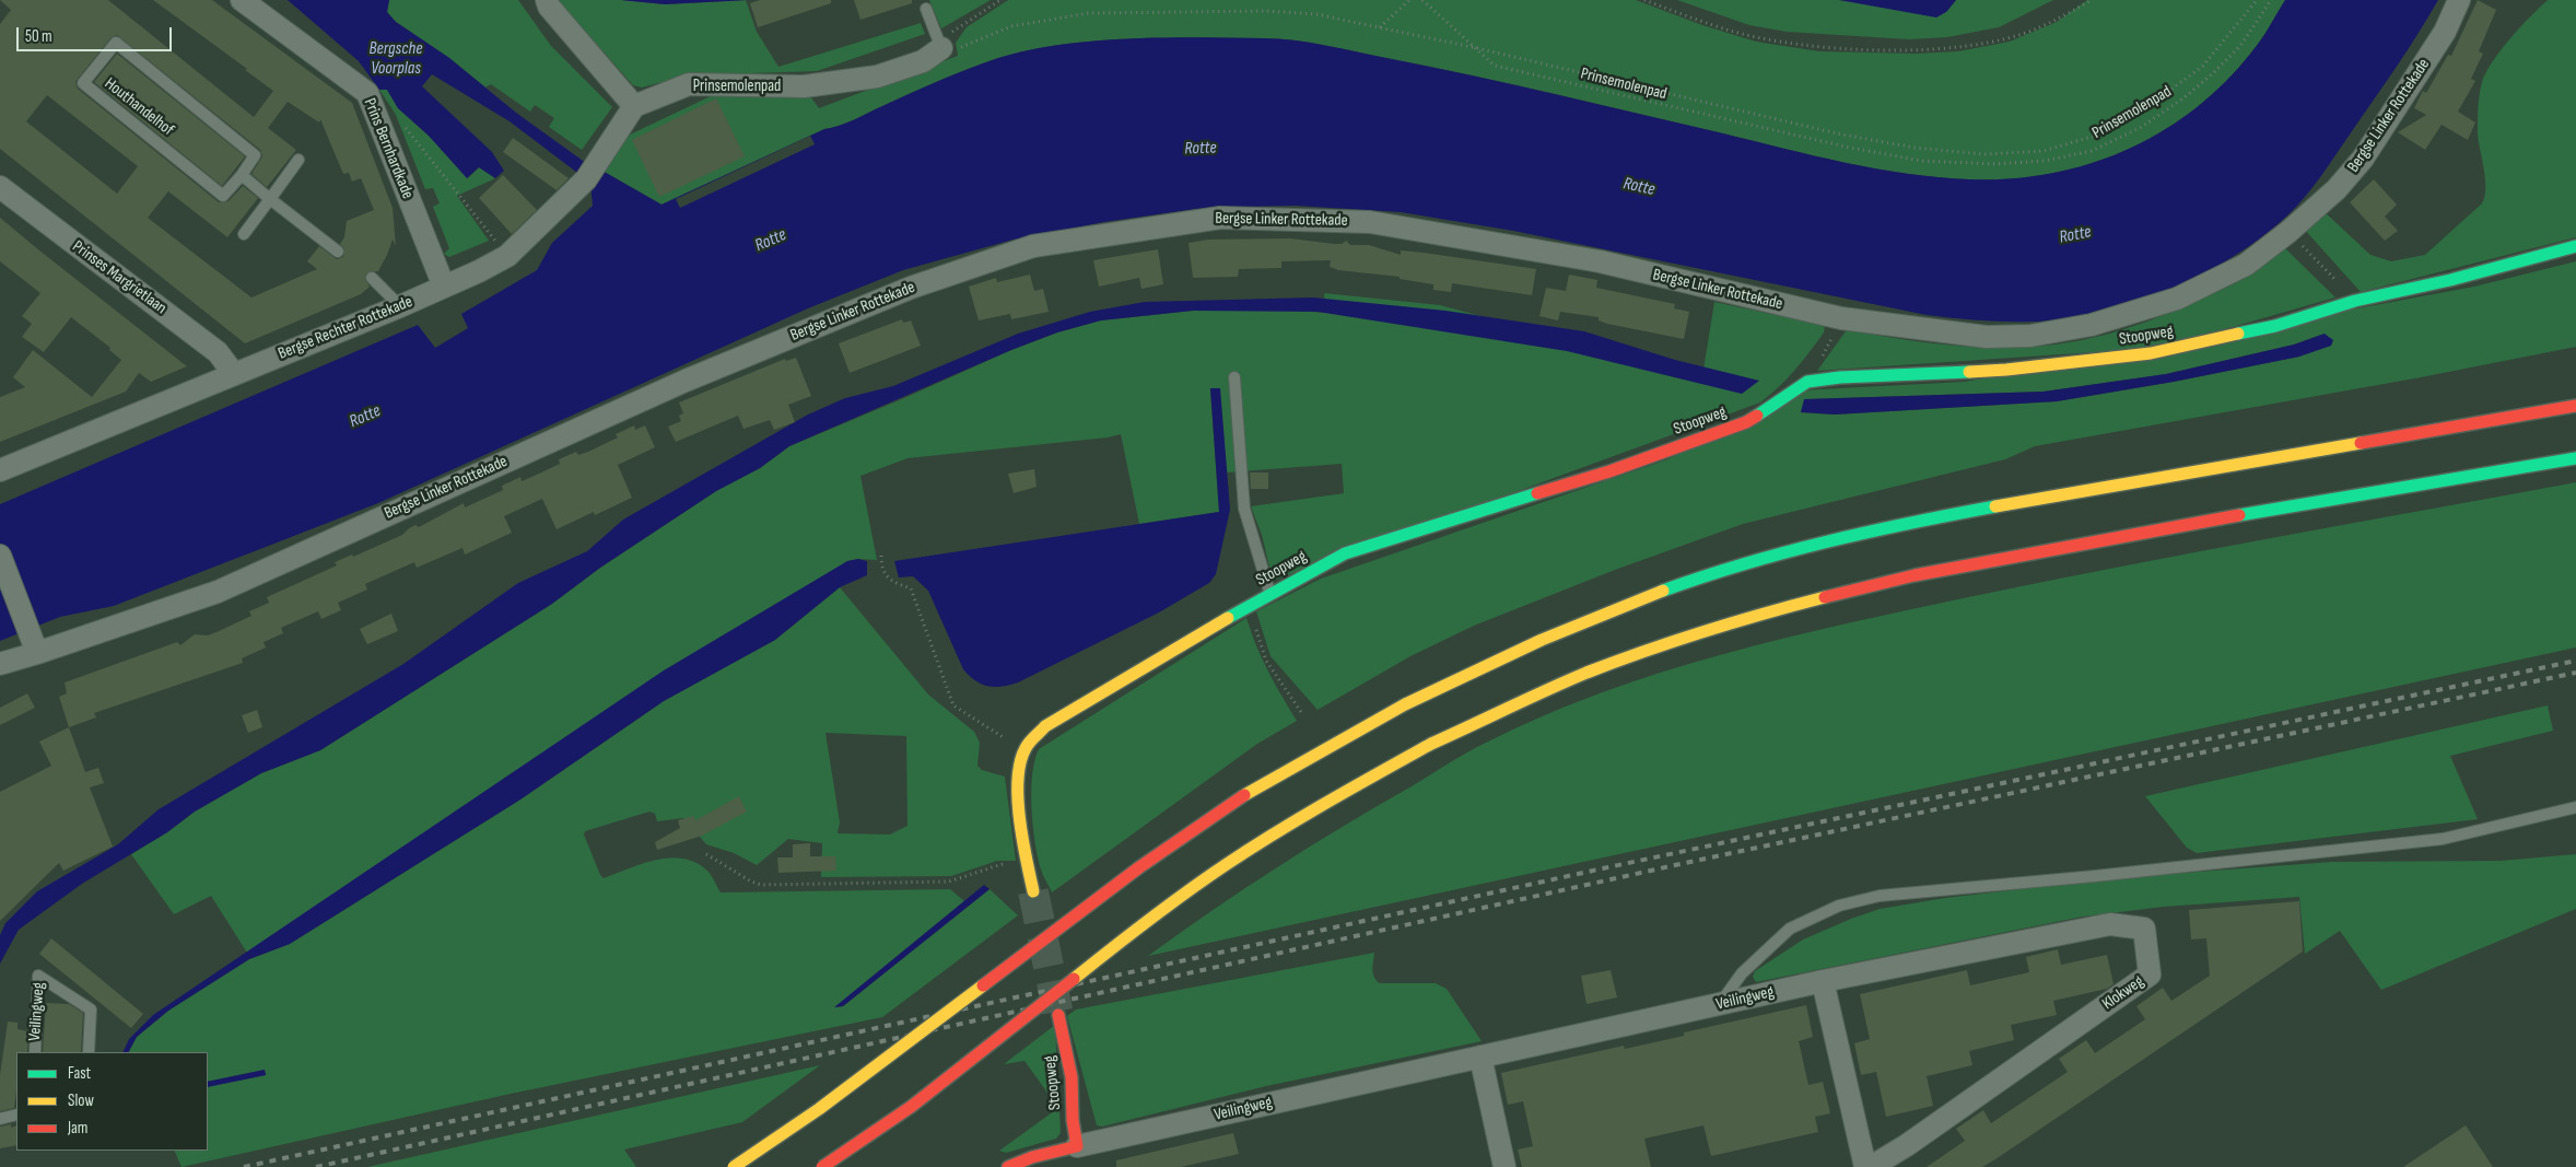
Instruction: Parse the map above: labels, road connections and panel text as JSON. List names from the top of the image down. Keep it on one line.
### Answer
{"streets":{"main road":["Stoopweg","Veilingweg"],"street":["Prinsemolenpad","Bergse Linker Rottekade","Prins Bernhardkade","Prinses Margrietlaan","Bergse Rechter Rottekade","Klokweg"],"lane":["Houthandelhof"]},"crossings":[["Prinsemolenpad","Bergse Rechter Rottekade"],["Prins Bernhardkade","Bergse Rechter Rottekade"],["Prinses Margrietlaan","Bergse Rechter Rottekade"],["Stoopweg","Veilingweg"],["Klokweg","Veilingweg"]],"water":["Bergsche Voorplas","Rotte"],"legend":["Fast","Slow","Jam"],"scale_bar":"50 m"}
